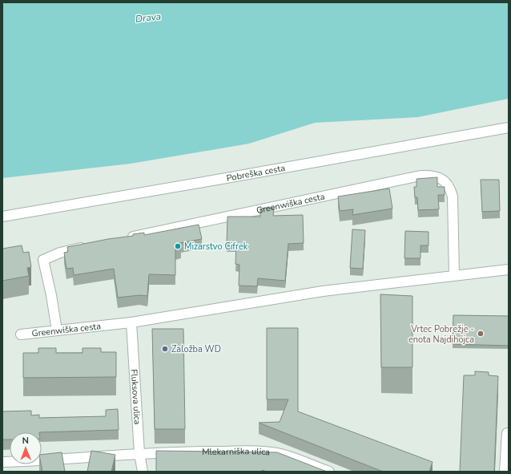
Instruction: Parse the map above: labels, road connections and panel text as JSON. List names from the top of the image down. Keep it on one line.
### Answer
{"streets":{"street":["Pobreška cesta","Greenwiška cesta","Fluksova ulica","Mlekarniška ulica"]},"crossings":[["Greenwiška cesta","Fluksova ulica"],["Fluksova ulica","Mlekarniška ulica"]],"water":["Drava"],"places":["Mizarstvo Cifrek","Vrtec Pobrežje - enota Najdihojca","Založba WD"],"north":"top"}
